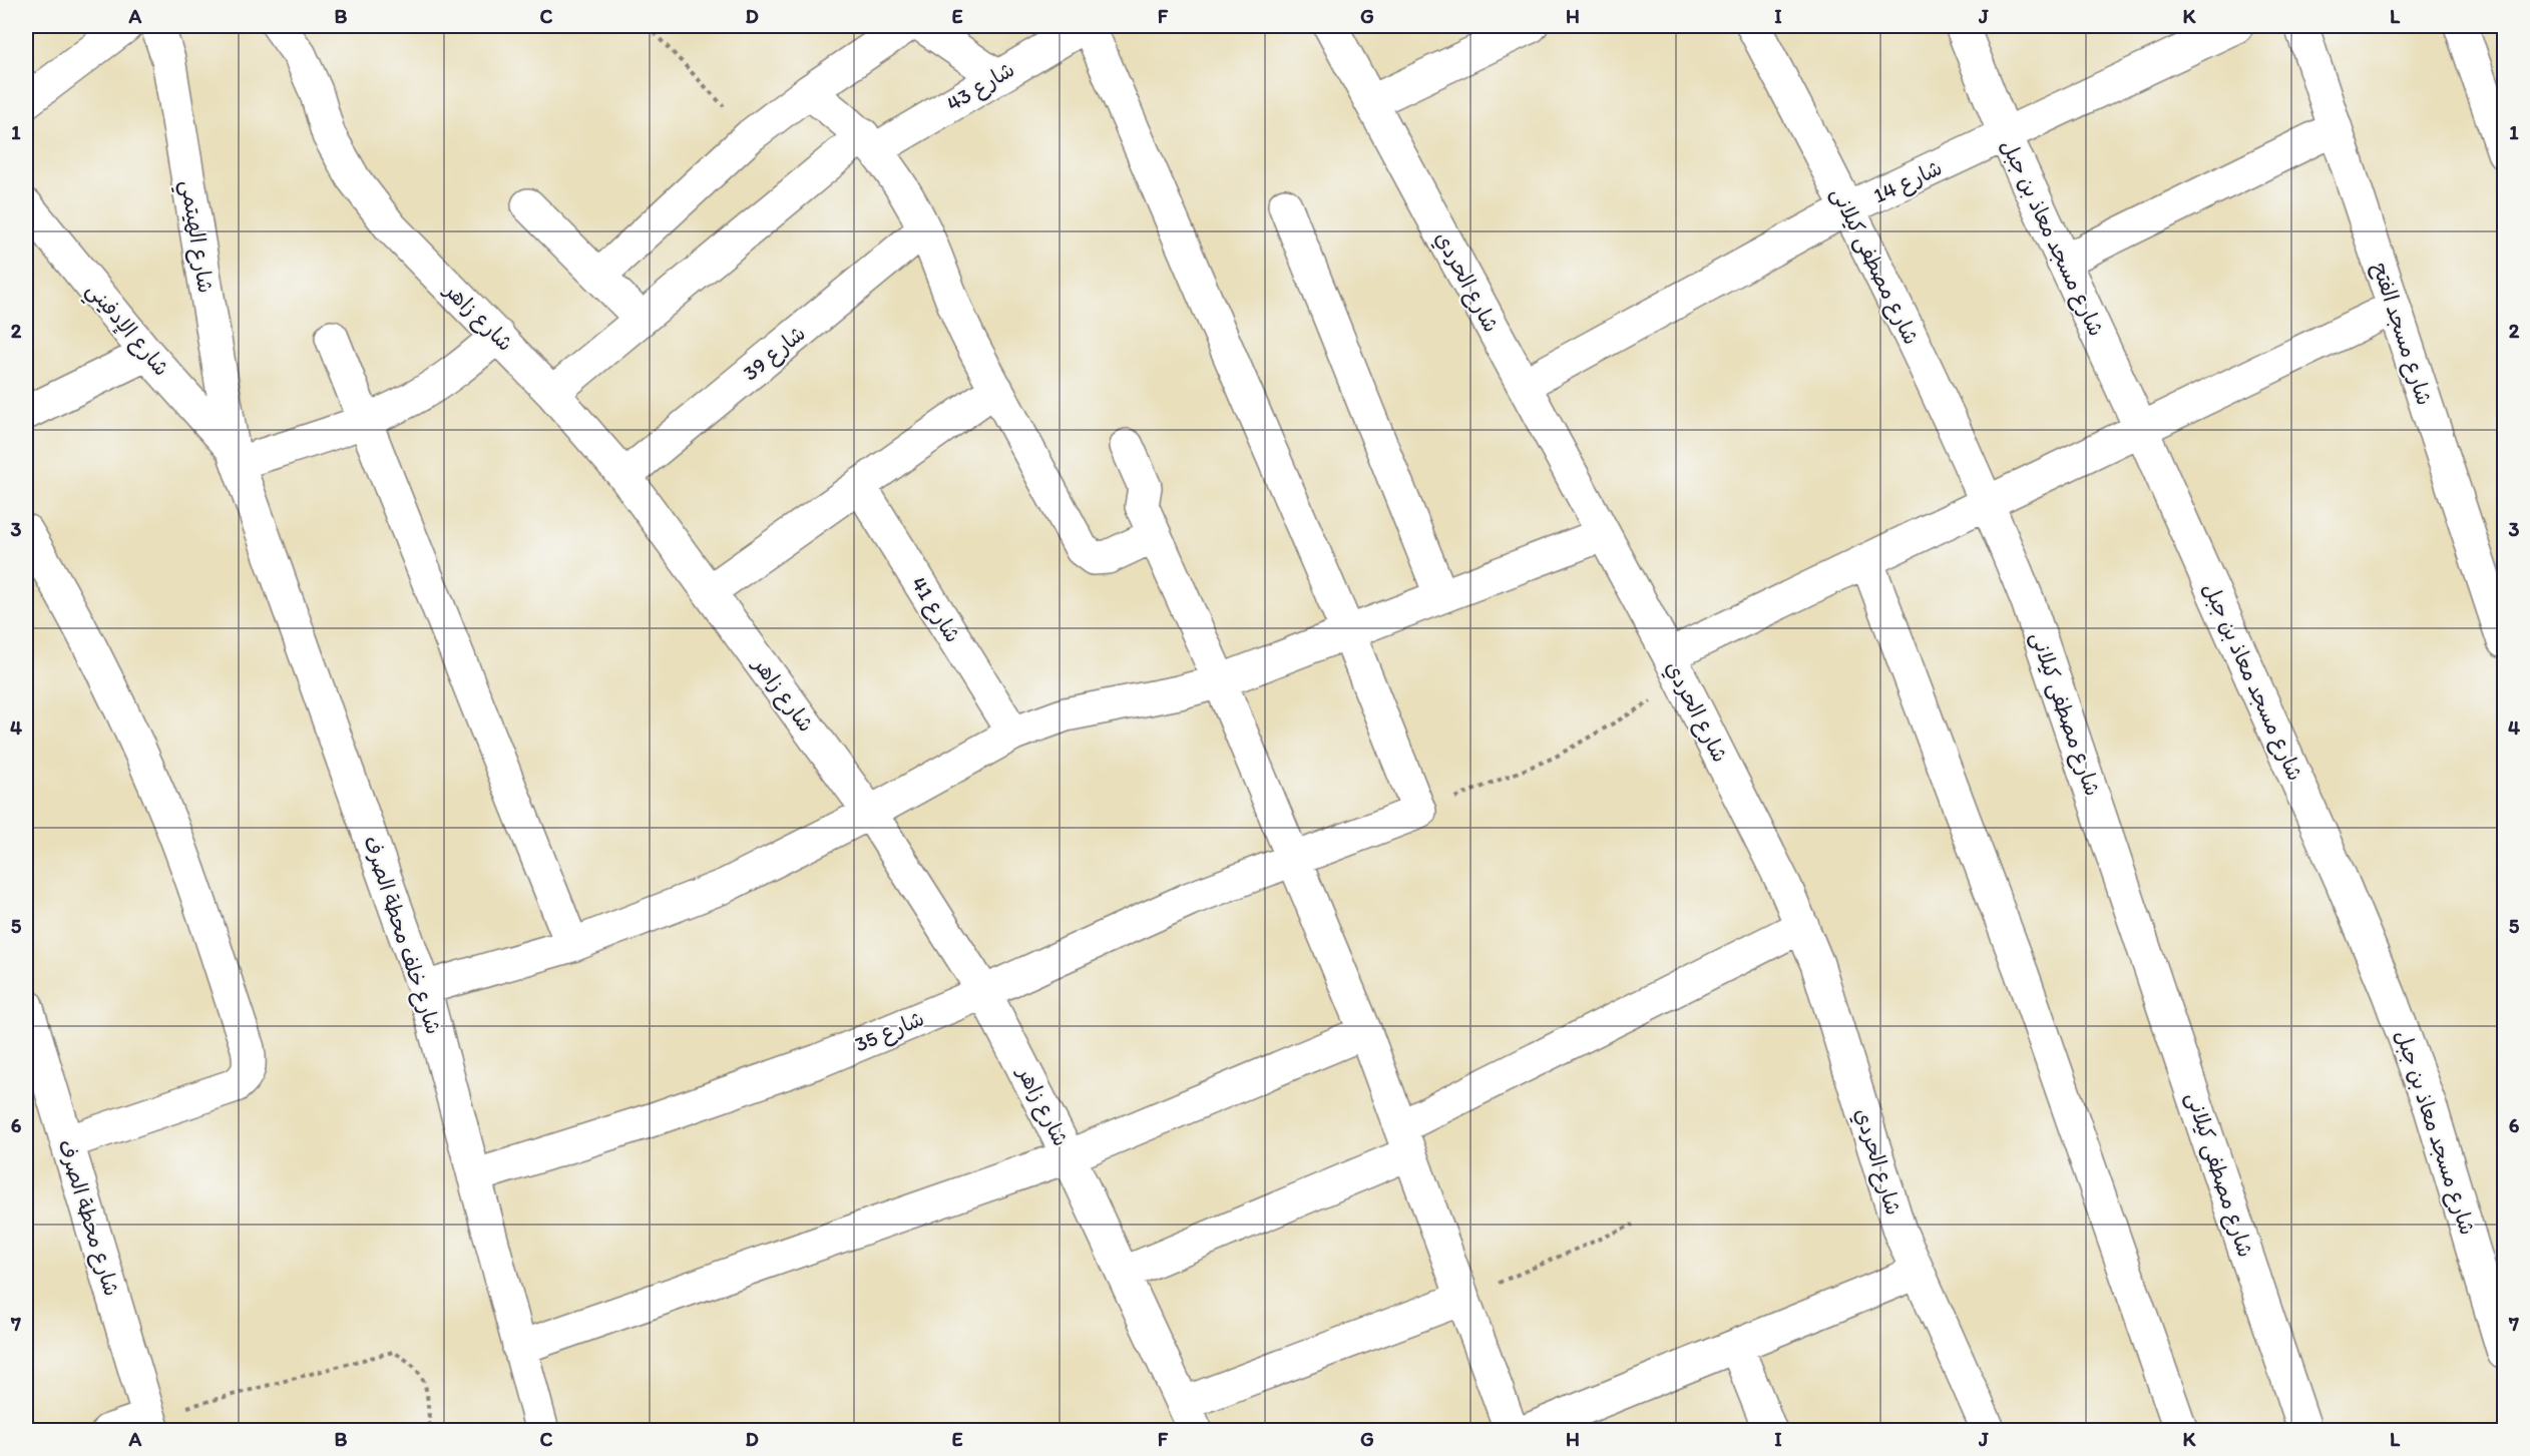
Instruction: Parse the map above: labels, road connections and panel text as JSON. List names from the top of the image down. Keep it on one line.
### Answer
{"streets":{"street":["شارع 43","شارع 14","شارع الهيتمي","شارع مسجد معاذ بن جبل","شارع مصطفى كيلانى","شارع الحردي","شارع زاهر","شارع الإدفيني","شارع مسجد الفتح","شارع 39","شارع 41","شارع خلف محطة الصرف","شارع 35","شارع محطة الصرف"]},"crossings":[["شارع 43","شارع زاهر"],["شارع 14","شارع مسجد معاذ بن جبل"],["شارع 14","شارع مصطفى كيلانى"],["شارع 14","شارع الحردي"],["شارع الهيتمي","شارع الإدفيني"],["شارع الهيتمي","شارع خلف محطة الصرف"],["شارع زاهر","شارع 39"],["شارع زاهر","شارع 35"],["شارع الإدفيني","شارع خلف محطة الصرف"],["شارع خلف محطة الصرف","شارع 35"]],"grid":{"columns":["A","B","C","D","E","F","G","H","I","J","K","L"],"rows":["1","2","3","4","5","6","7"]}}
